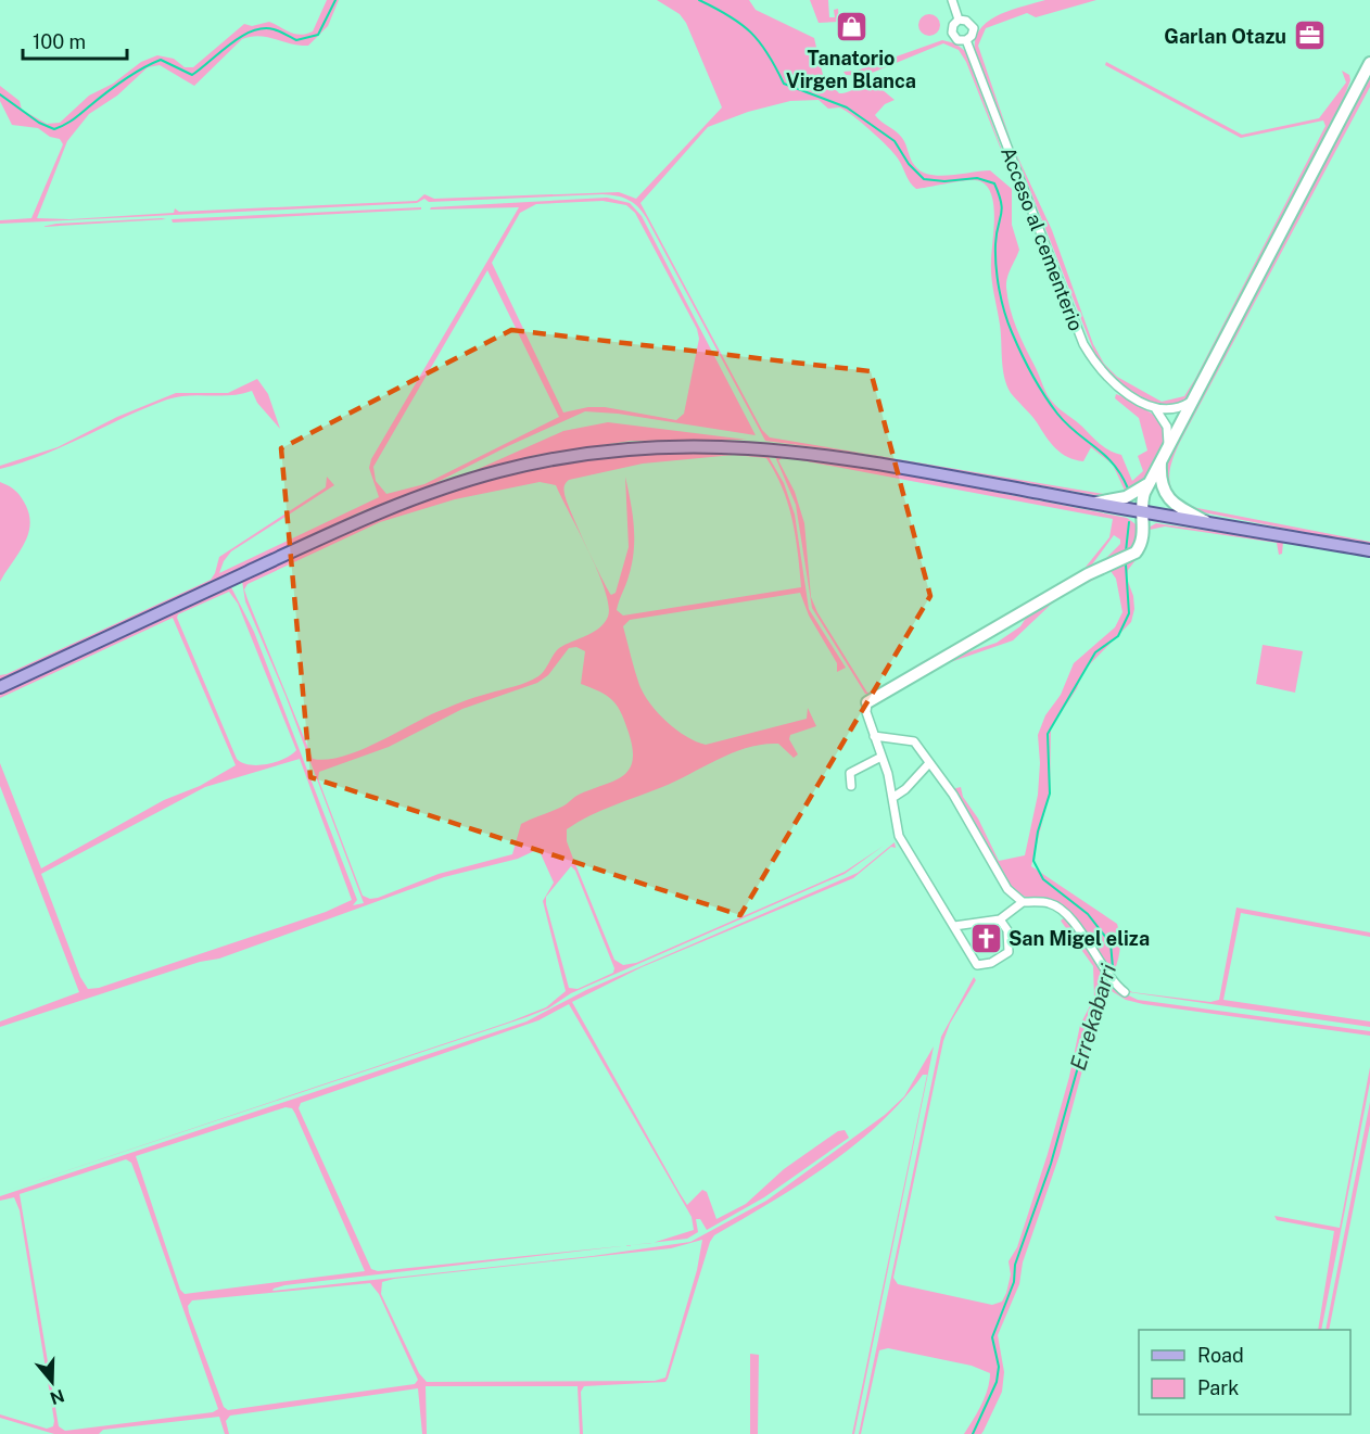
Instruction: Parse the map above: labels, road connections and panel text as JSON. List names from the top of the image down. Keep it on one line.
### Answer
{"streets":{"street":["Acceso al cementerio"]},"water":["Errekabarri"],"places":{"shop":["Tanatorio Virgen Blanca"],"office":["Garlan Otazu"],"church":["San Migel eliza"]},"legend":["Road","Park"],"scale_bar":"100 m","north":"bottom"}
